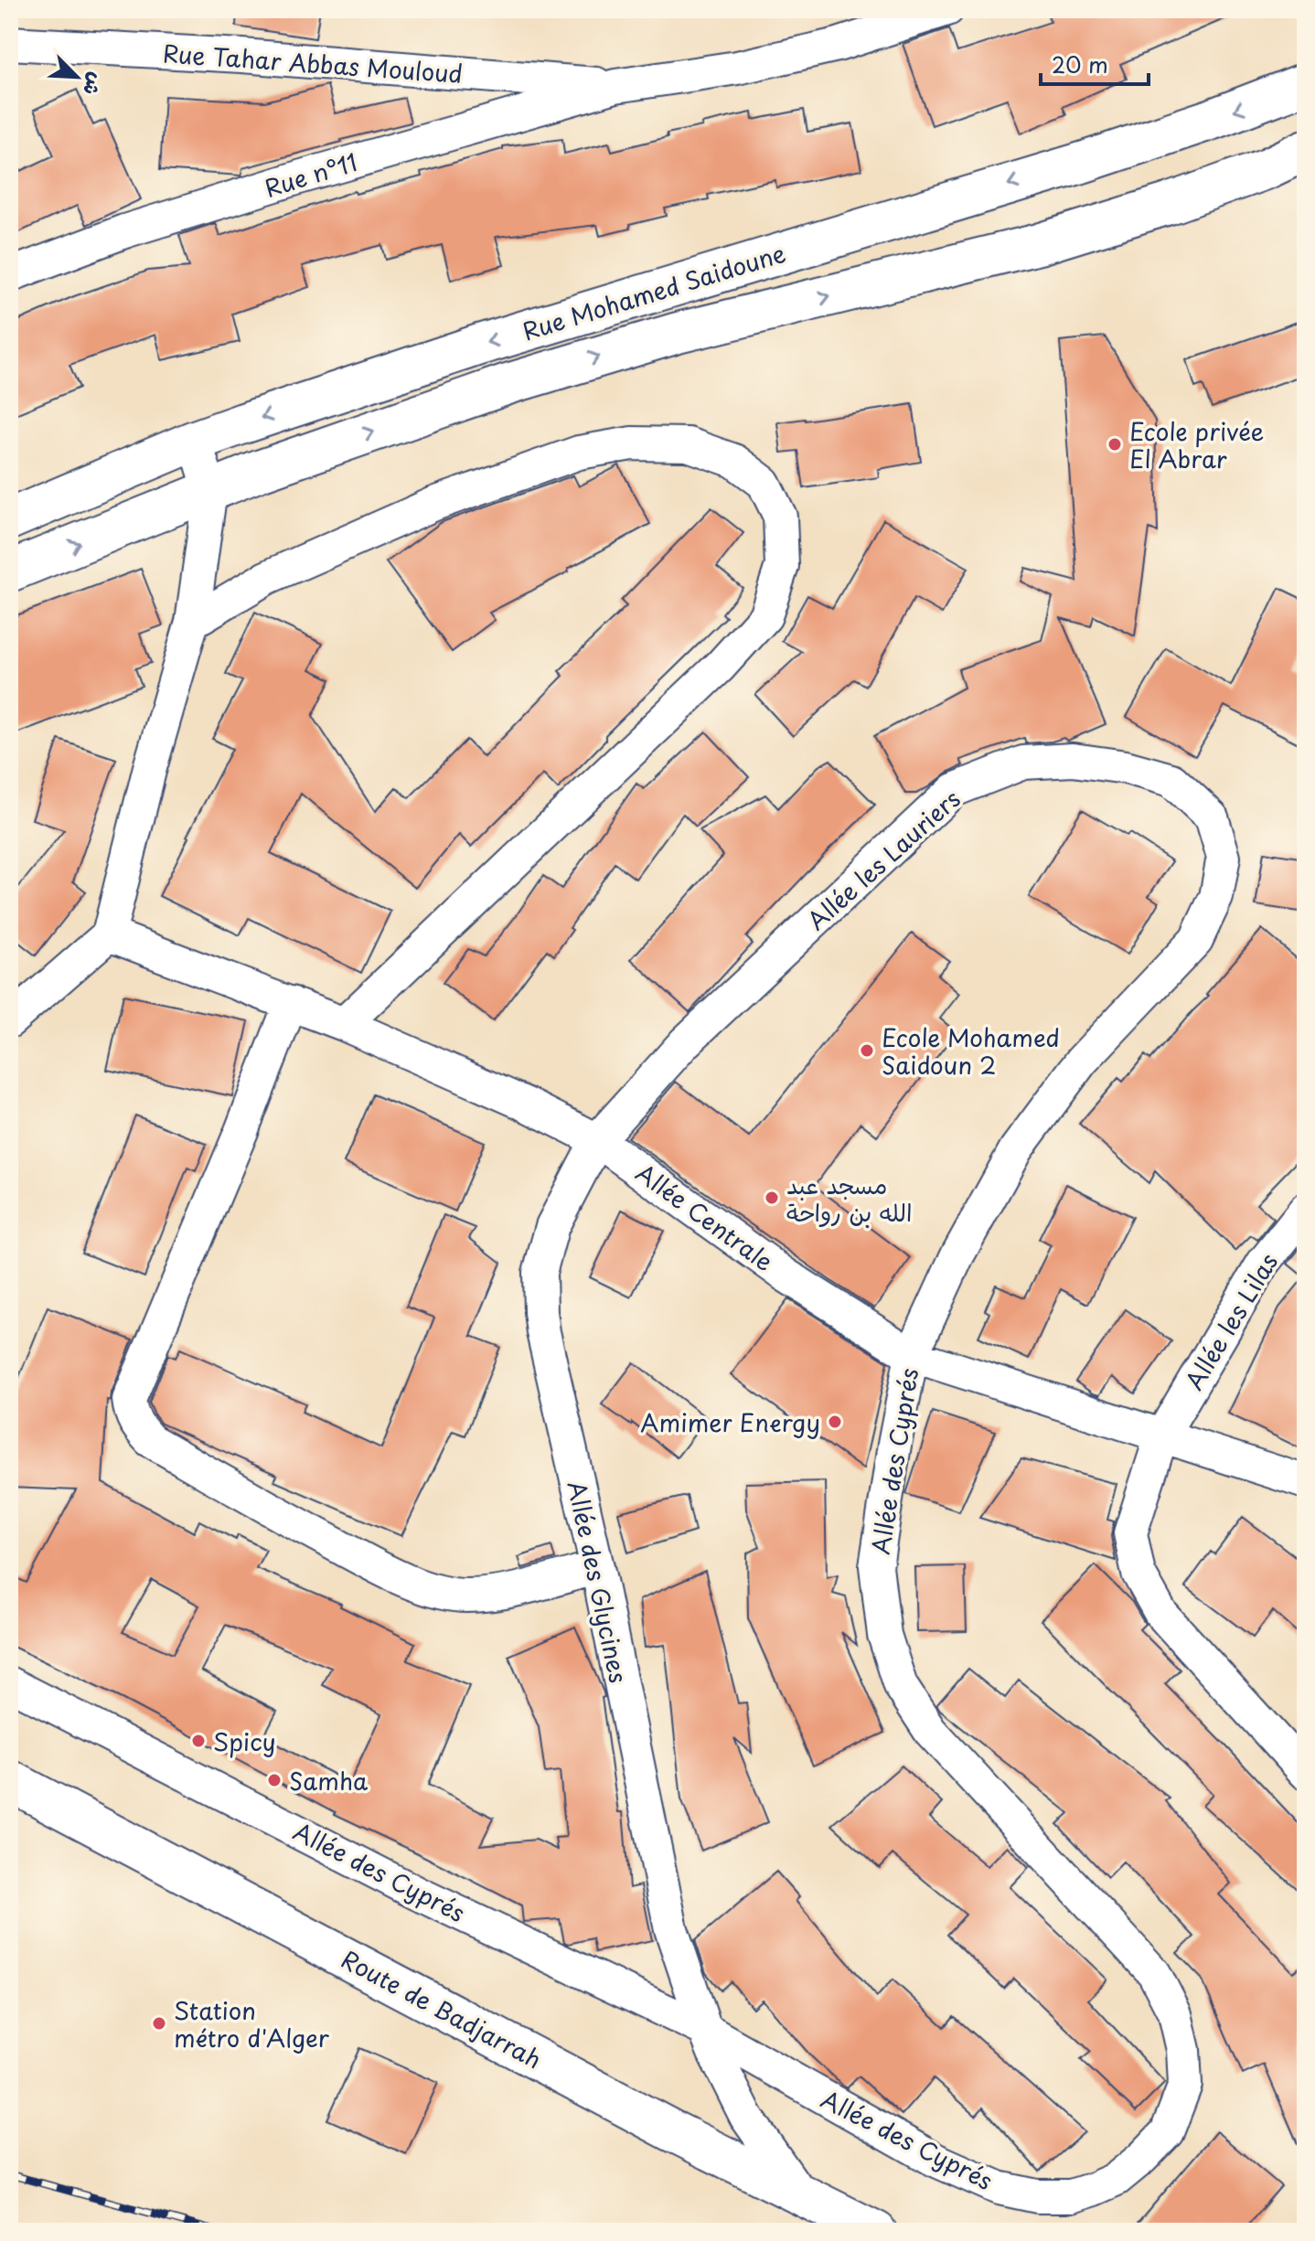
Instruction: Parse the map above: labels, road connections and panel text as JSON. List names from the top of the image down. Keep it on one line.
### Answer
{"streets":{"main road":["Rue Mohamed Saidoune","Route de Badjarrah"],"street":["Rue Tahar Abbas Mouloud","Rue n°11","Allée les Lauriers","Allée Centrale","Allée les Lilas","Allée des Cyprés","Allée des Glycines"]},"crossings":[["Rue Tahar Abbas Mouloud","Rue n°11"],["Allée les Lauriers","Allée Centrale"],["Allée les Lauriers","Allée des Cyprés"],["Allée les Lauriers","Allée des Glycines"],["Allée Centrale","Allée les Lilas"],["Allée Centrale","Allée des Cyprés"],["Allée Centrale","Allée des Glycines"],["Allée des Cyprés","Allée des Glycines"],["Allée des Glycines","Route de Badjarrah"]],"places":["Ecole privée El Abrar","Ecole Mohamed Saidoun 2","مسجد عبد الله بن رواحة","Amimer Energy","Spicy","Samha","Station métro d'Alger"],"scale_bar":"20 m","north":"bottom right"}
